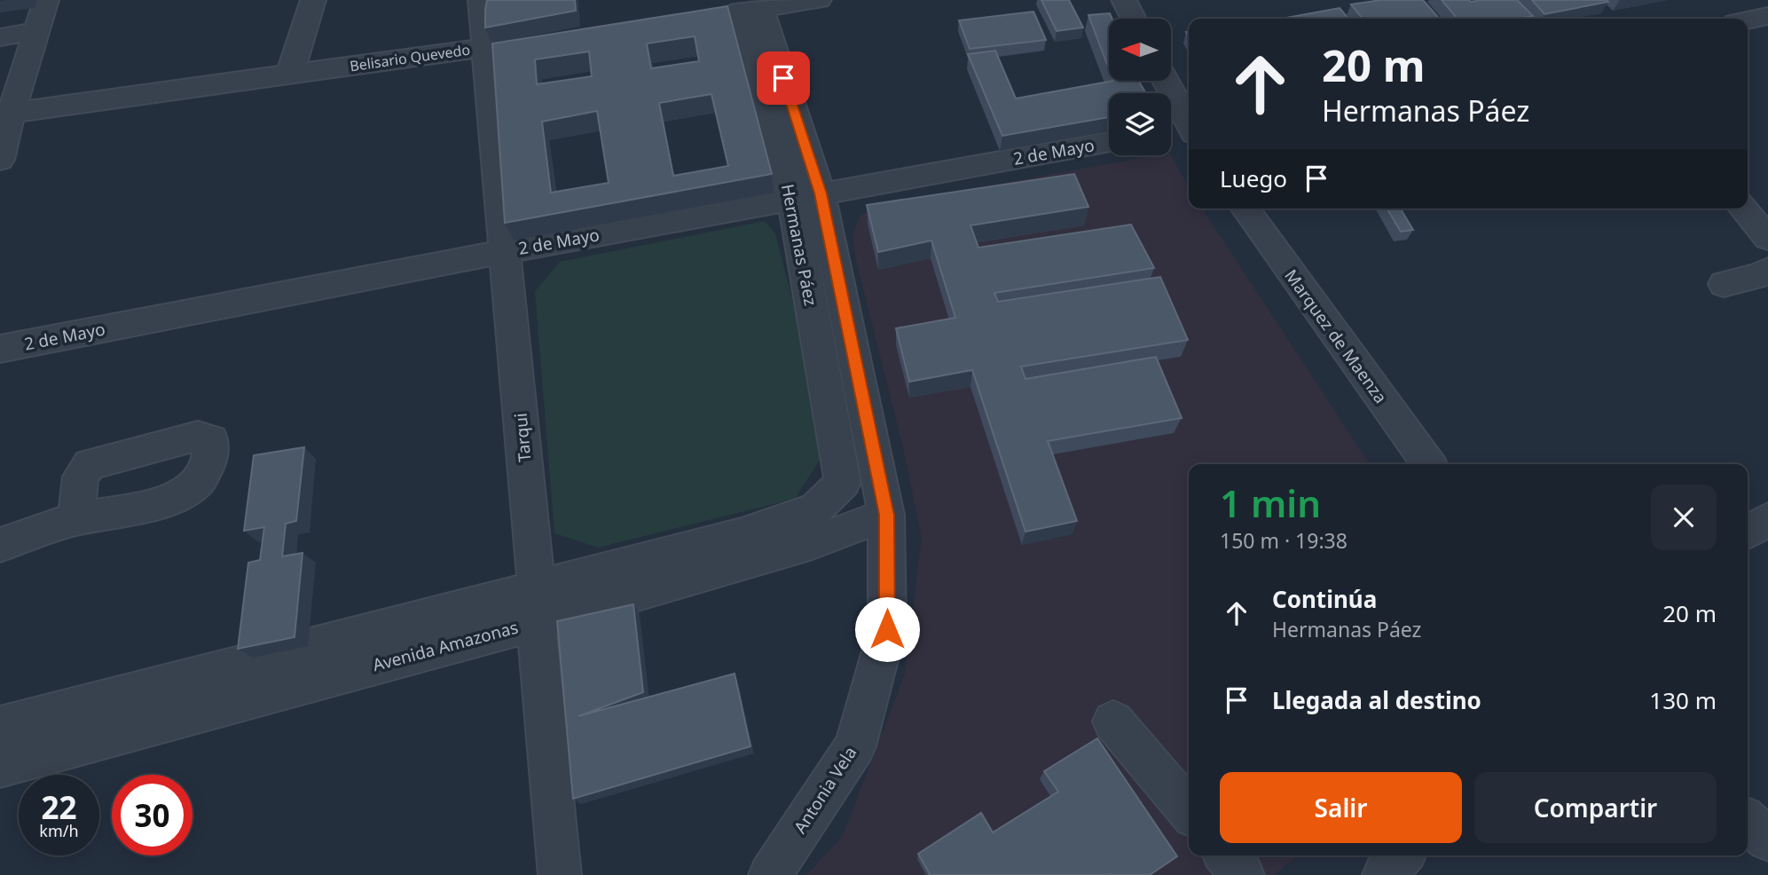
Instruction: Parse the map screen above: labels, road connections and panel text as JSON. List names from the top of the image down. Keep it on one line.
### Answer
{"streets":{"street":["Belisario Quevedo","2 de Mayo","Hermanas Páez","Marquez de Maenza","Tarqui","Avenida Amazonas","Antonia Vela"]},"crossings":[["Belisario Quevedo","Tarqui"],["2 de Mayo","Hermanas Páez"],["2 de Mayo","Tarqui"],["Hermanas Páez","Avenida Amazonas"],["Hermanas Páez","Antonia Vela"],["Tarqui","Avenida Amazonas"],["Avenida Amazonas","Antonia Vela"]],"north":"left","page":{"turn":["20 m","Hermanas Páez"],"then":"Luego","heading":["1 min","150 m · 19:38"],"list":[{"name":"Continúa","note":"Hermanas Páez","value":"20 m"},{"name":"Llegada al destino","value":"130 m"}],"buttons":["Salir","Compartir"],"speed":"22 km/h","limit":"30"}}
